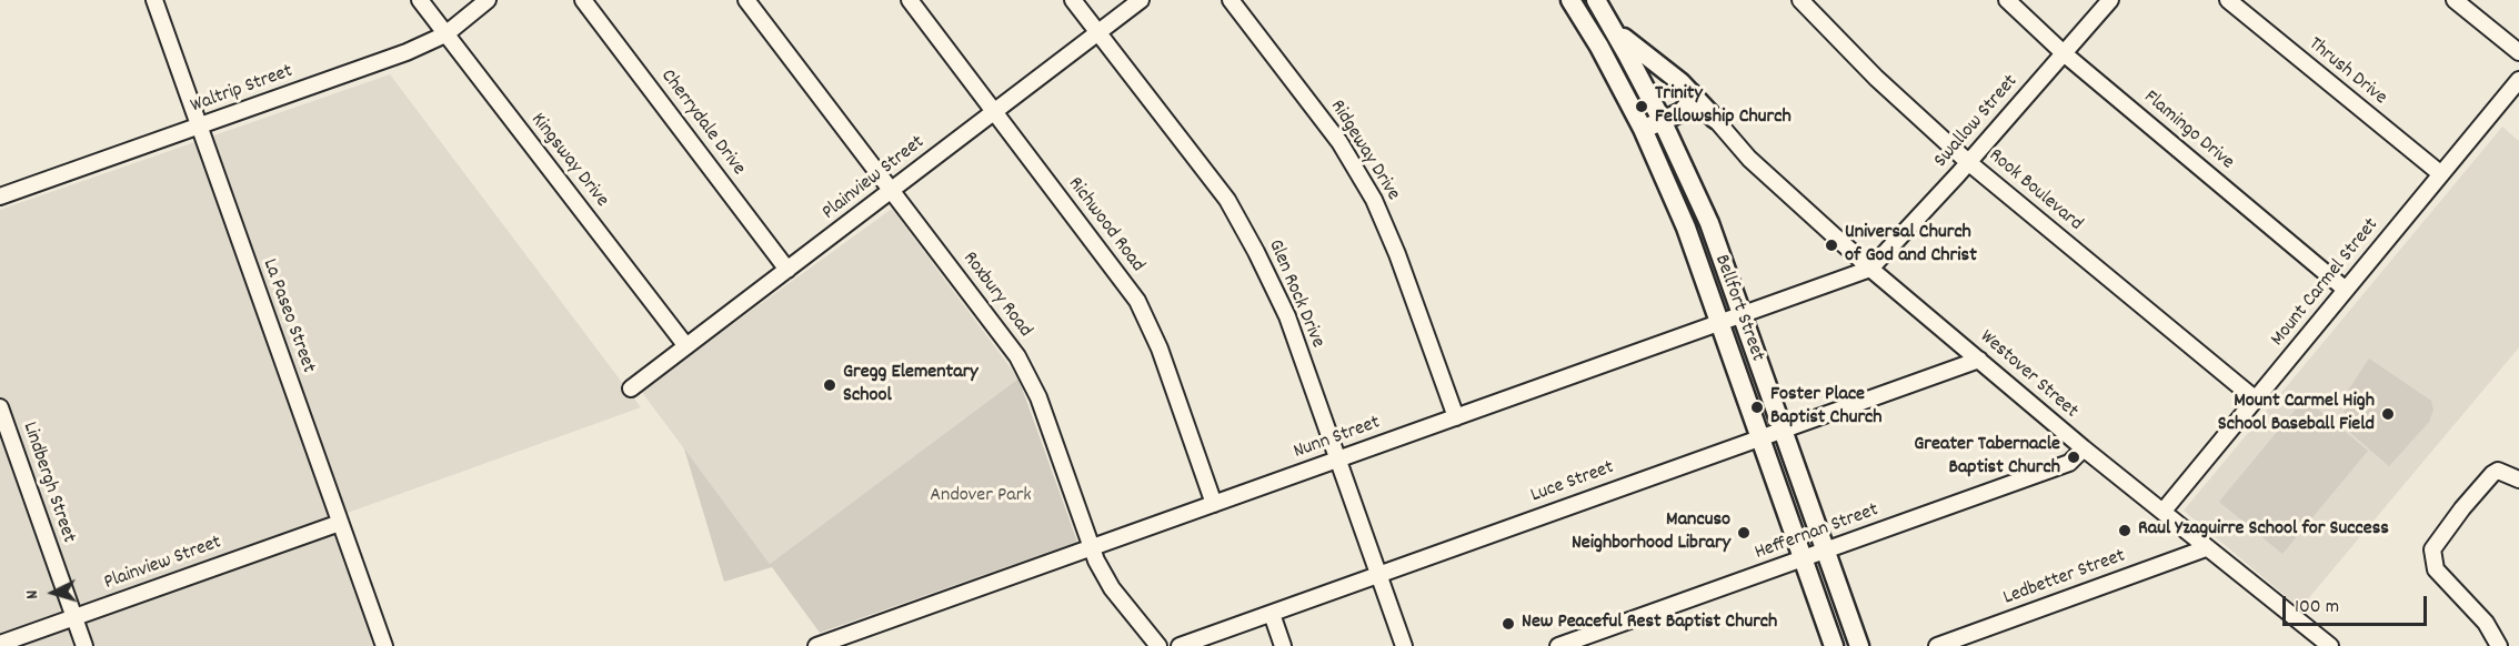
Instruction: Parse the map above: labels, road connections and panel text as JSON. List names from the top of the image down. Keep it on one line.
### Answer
{"streets":{"main road":["Bellfort Street"],"street":["Thrush Drive","Waltrip Street","Swallow Street","Cherrydale Drive","Flamingo Drive","Ridgeway Drive","Kingsway Drive","Plainview Street","Rook Boulevard","Richwood Road","Mount Carmel Street","Glen Rock Drive","Roxbury Road","La Paseo Street","Westover Street","Nunn Street","Lindbergh Street","Luce Street","Heffernan Street","Ledbetter Street"]},"crossings":[["Thrush Drive","Mount Carmel Street"],["Waltrip Street","Kingsway Drive"],["Waltrip Street","La Paseo Street"],["Swallow Street","Flamingo Drive"],["Swallow Street","Rook Boulevard"],["Swallow Street","Westover Street"],["Swallow Street","Nunn Street"],["Cherrydale Drive","Plainview Street"],["Flamingo Drive","Mount Carmel Street"],["Ridgeway Drive","Nunn Street"],["Kingsway Drive","Plainview Street"],["Plainview Street","Richwood Road"],["Plainview Street","Glen Rock Drive"],["Plainview Street","Roxbury Road"],["Plainview Street","La Paseo Street"],["Plainview Street","Lindbergh Street"],["Rook Boulevard","Mount Carmel Street"],["Richwood Road","Nunn Street"],["Mount Carmel Street","Westover Street"],["Glen Rock Drive","Nunn Street"],["Glen Rock Drive","Luce Street"],["Roxbury Road","Nunn Street"],["Bellfort Street","Nunn Street"],["Bellfort Street","Luce Street"],["Bellfort Street","Heffernan Street"],["Westover Street","Nunn Street"],["Westover Street","Luce Street"],["Westover Street","Heffernan Street"],["Westover Street","Ledbetter Street"]],"parks":["Andover Park"],"places":["Trinity Fellowship Church","Universal Church of God and Christ","Gregg Elementary School","Foster Place Baptist Church","Mount Carmel High School Baseball Field","Greater Tabernacle Baptist Church","Raul Yzaguirre School for Success","Mancuso Neighborhood Library","New Peaceful Rest Baptist Church"],"scale_bar":"100 m","north":"left"}
